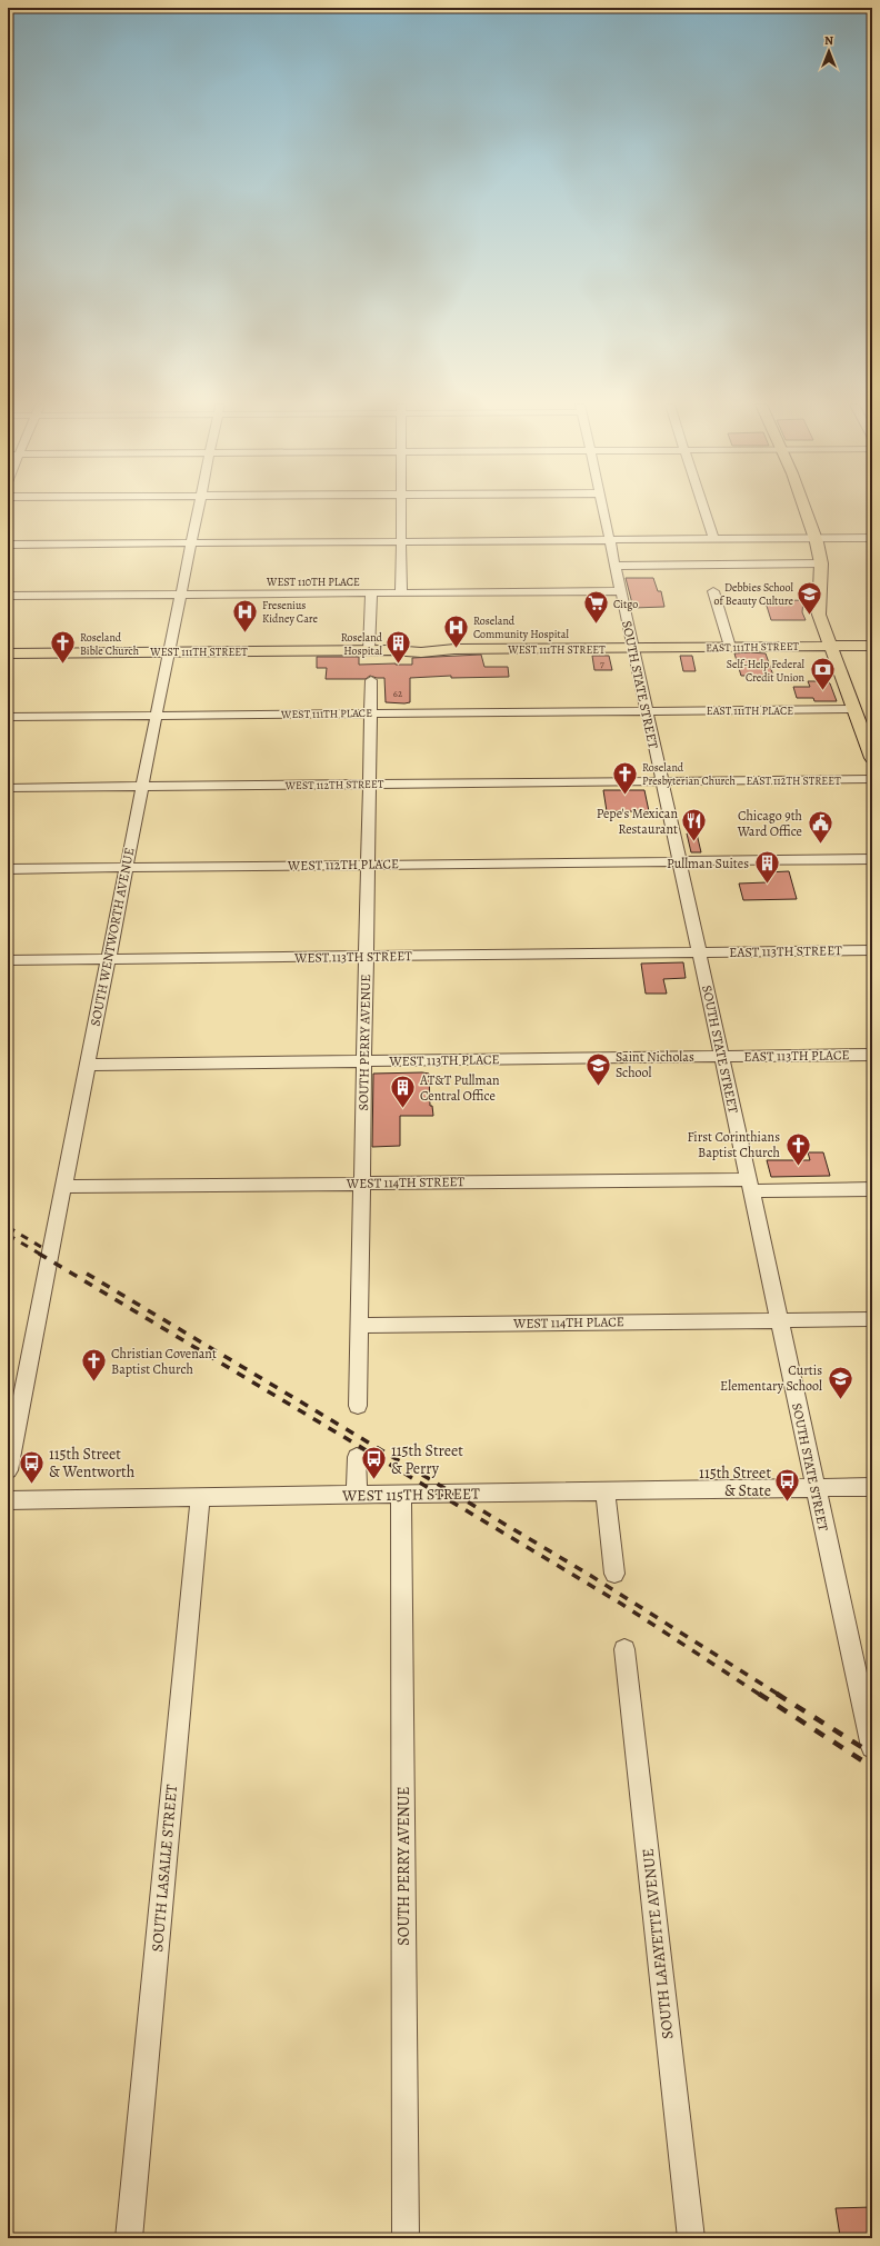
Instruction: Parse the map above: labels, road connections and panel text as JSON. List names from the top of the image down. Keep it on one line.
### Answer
{"streets":{"main road":["EAST 111TH STREET","WEST 111TH STREET"],"street":["WEST 110TH PLACE","SOUTH STATE STREET","EAST 111TH PLACE","WEST 111TH PLACE","EAST 112TH STREET","WEST 112TH STREET","WEST 112TH PLACE","SOUTH WENTWORTH AVENUE","EAST 113TH STREET","WEST 113TH STREET","SOUTH PERRY AVENUE","EAST 113TH PLACE","WEST 113TH PLACE","WEST 114TH STREET","WEST 114TH PLACE","WEST 115TH STREET","SOUTH LASALLE STREET","SOUTH LAFAYETTE AVENUE"]},"crossings":[["WEST 110TH PLACE","SOUTH STATE STREET"],["WEST 110TH PLACE","SOUTH WENTWORTH AVENUE"],["EAST 111TH STREET","WEST 111TH STREET"],["EAST 111TH STREET","SOUTH STATE STREET"],["WEST 111TH STREET","SOUTH STATE STREET"],["WEST 111TH STREET","SOUTH WENTWORTH AVENUE"],["SOUTH STATE STREET","EAST 111TH PLACE"],["SOUTH STATE STREET","WEST 111TH PLACE"],["SOUTH STATE STREET","EAST 112TH STREET"],["SOUTH STATE STREET","WEST 112TH STREET"],["SOUTH STATE STREET","WEST 112TH PLACE"],["SOUTH STATE STREET","EAST 113TH STREET"],["SOUTH STATE STREET","WEST 113TH STREET"],["SOUTH STATE STREET","EAST 113TH PLACE"],["SOUTH STATE STREET","WEST 113TH PLACE"],["SOUTH STATE STREET","WEST 114TH STREET"],["SOUTH STATE STREET","WEST 114TH PLACE"],["SOUTH STATE STREET","WEST 115TH STREET"],["EAST 111TH PLACE","WEST 111TH PLACE"],["WEST 111TH PLACE","SOUTH WENTWORTH AVENUE"],["WEST 111TH PLACE","SOUTH PERRY AVENUE"],["EAST 112TH STREET","WEST 112TH STREET"],["WEST 112TH STREET","SOUTH WENTWORTH AVENUE"],["WEST 112TH STREET","SOUTH PERRY AVENUE"],["WEST 112TH PLACE","SOUTH WENTWORTH AVENUE"],["WEST 112TH PLACE","SOUTH PERRY AVENUE"],["SOUTH WENTWORTH AVENUE","WEST 113TH STREET"],["SOUTH WENTWORTH AVENUE","WEST 113TH PLACE"],["SOUTH WENTWORTH AVENUE","WEST 114TH STREET"],["EAST 113TH STREET","WEST 113TH STREET"],["WEST 113TH STREET","SOUTH PERRY AVENUE"],["SOUTH PERRY AVENUE","WEST 113TH PLACE"],["SOUTH PERRY AVENUE","WEST 114TH STREET"],["SOUTH PERRY AVENUE","WEST 114TH PLACE"],["SOUTH PERRY AVENUE","WEST 115TH STREET"],["EAST 113TH PLACE","WEST 113TH PLACE"],["WEST 115TH STREET","SOUTH LASALLE STREET"]],"places":{"school or university":["Debbies School of Beauty Culture","Saint Nicholas School","Curtis Elementary School"],"supermarket":["Citgo"],"hospital":["Fresenius Kidney Care","Roseland Community Hospital"],"church":["Roseland Bible Church","Roseland Presbyterian Church","First Corinthians Baptist Church","Christian Covenant Baptist Church"],"building":["Roseland Hospital","Pullman Suites","AT&T Pullman Central Office"],"bank":["Self-Help Federal Credit Union"],"restaurant":["Pepe's Mexican Restaurant"],"public building":["Chicago 9th Ward Office"],"bus stop":["115th Street & Perry","115th Street & Wentworth","115th Street & State"]},"house_numbers":["7","62"],"north":"top"}
